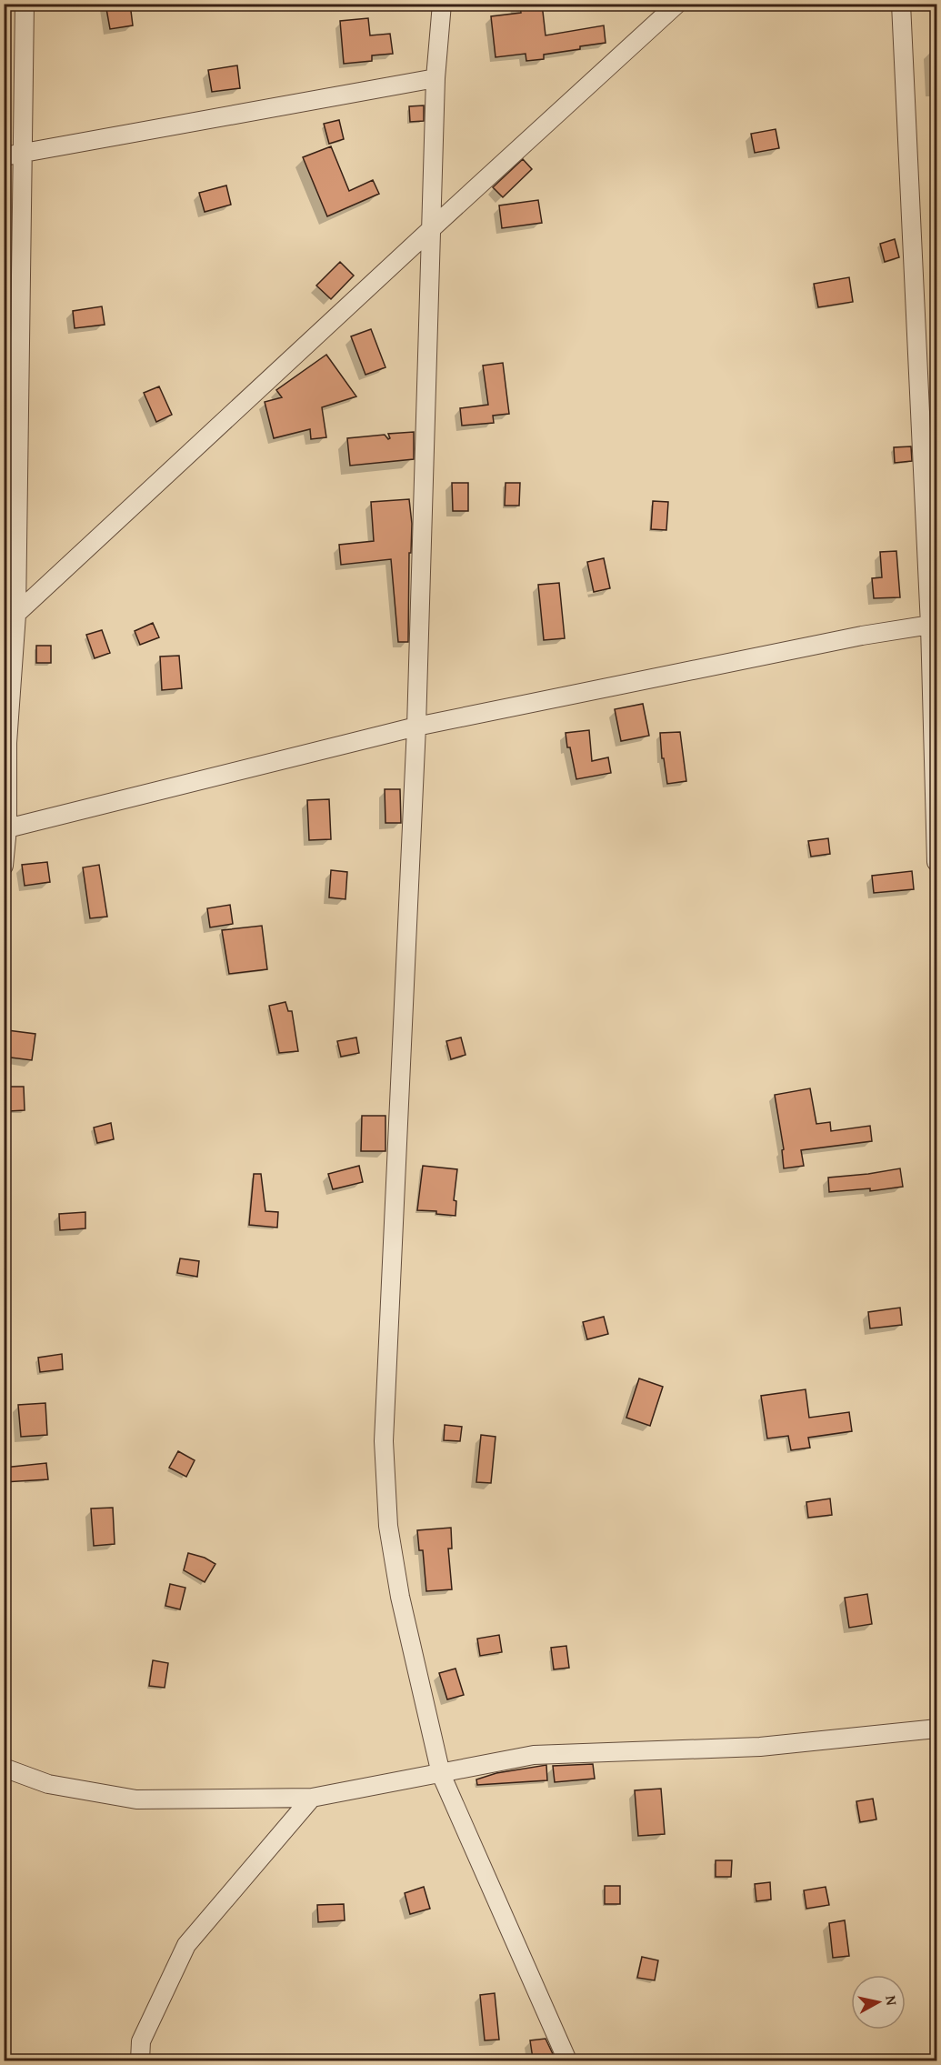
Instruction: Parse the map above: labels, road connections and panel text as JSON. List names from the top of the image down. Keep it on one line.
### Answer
{"north":"right"}
